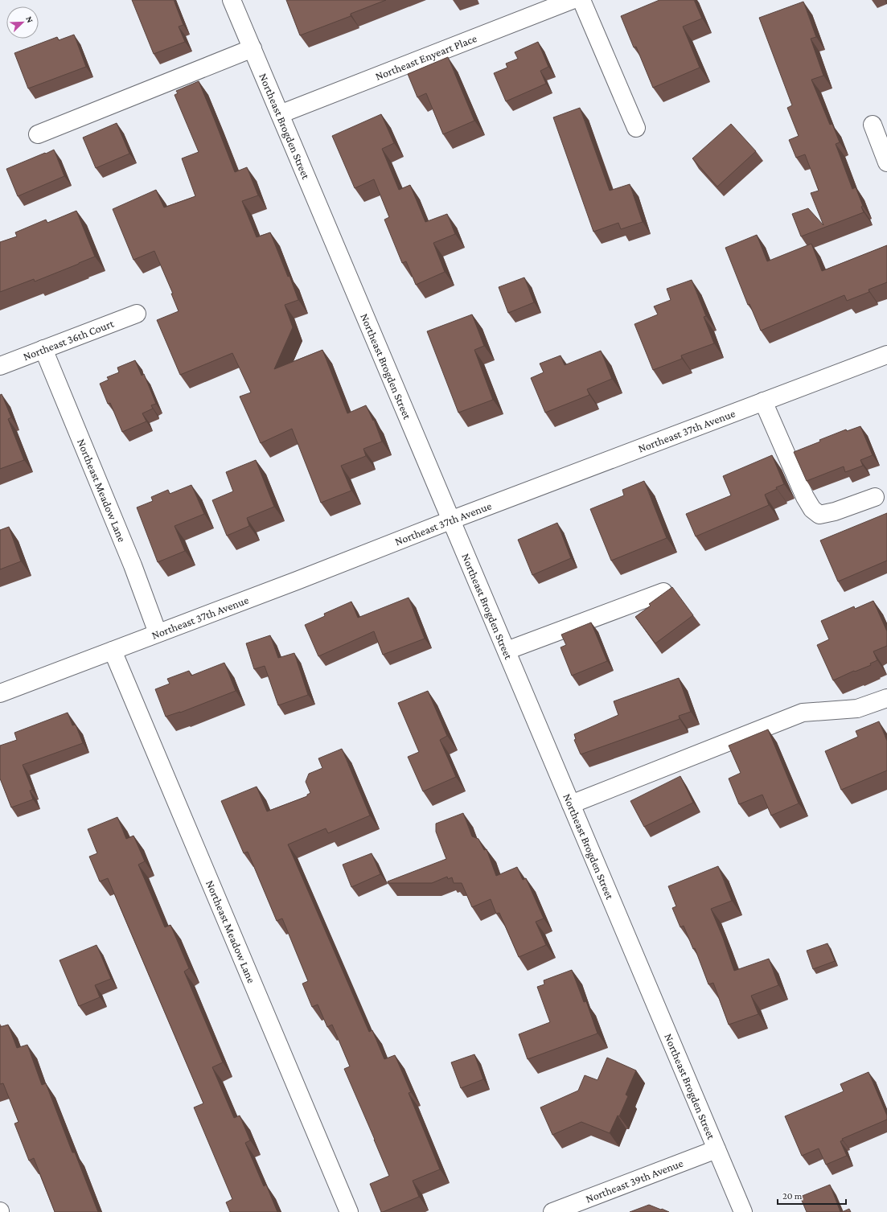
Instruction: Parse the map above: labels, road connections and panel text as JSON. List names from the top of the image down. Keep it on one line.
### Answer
{"streets":{"street":["Northeast Enyeart Place","Northeast Brogden Street","Northeast 36th Court","Northeast 37th Avenue","Northeast Meadow Lane","Northeast 39th Avenue"]},"crossings":[["Northeast Enyeart Place","Northeast Brogden Street"],["Northeast Brogden Street","Northeast 37th Avenue"],["Northeast Brogden Street","Northeast 39th Avenue"],["Northeast 36th Court","Northeast Meadow Lane"],["Northeast 37th Avenue","Northeast Meadow Lane"]],"scale_bar":"20 m","north":"top right"}
